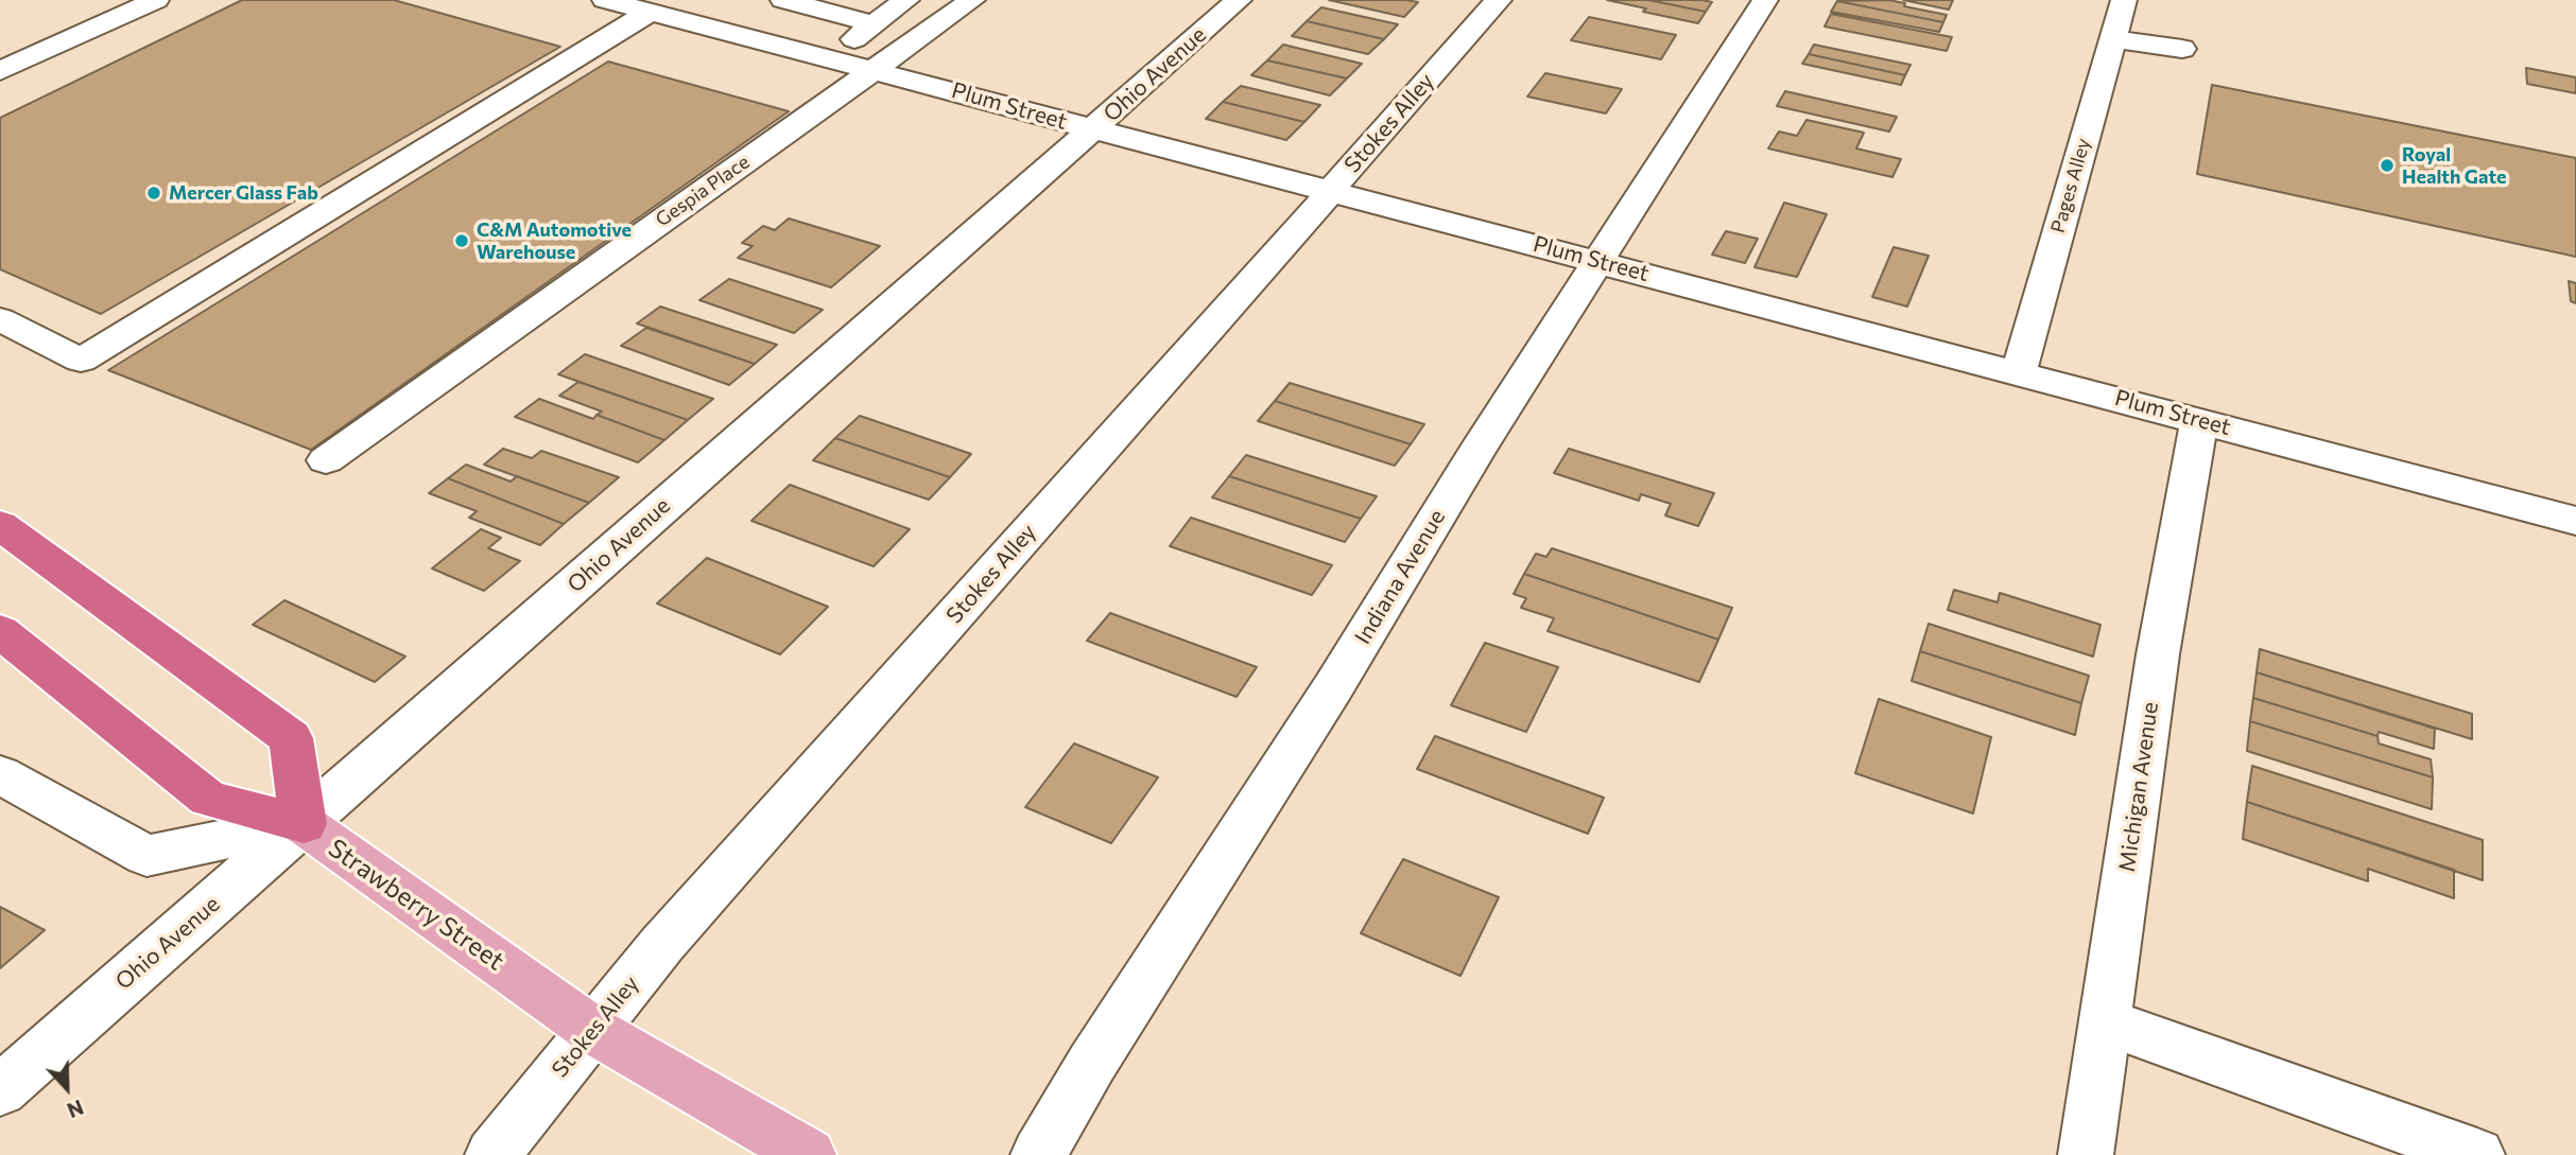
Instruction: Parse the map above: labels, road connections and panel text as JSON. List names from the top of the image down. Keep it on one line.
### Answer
{"streets":{"main road":["Strawberry Street"],"street":["Ohio Avenue","Plum Street","Stokes Alley","Pages Alley","Gespia Place","Indiana Avenue","Michigan Avenue"]},"crossings":[["Ohio Avenue","Plum Street"],["Ohio Avenue","Strawberry Street"],["Plum Street","Stokes Alley"],["Plum Street","Pages Alley"],["Plum Street","Gespia Place"],["Plum Street","Indiana Avenue"],["Plum Street","Michigan Avenue"],["Stokes Alley","Strawberry Street"]],"places":["Royal Health Gate","Mercer Glass Fab","C&M Automotive Warehouse"],"north":"bottom"}
